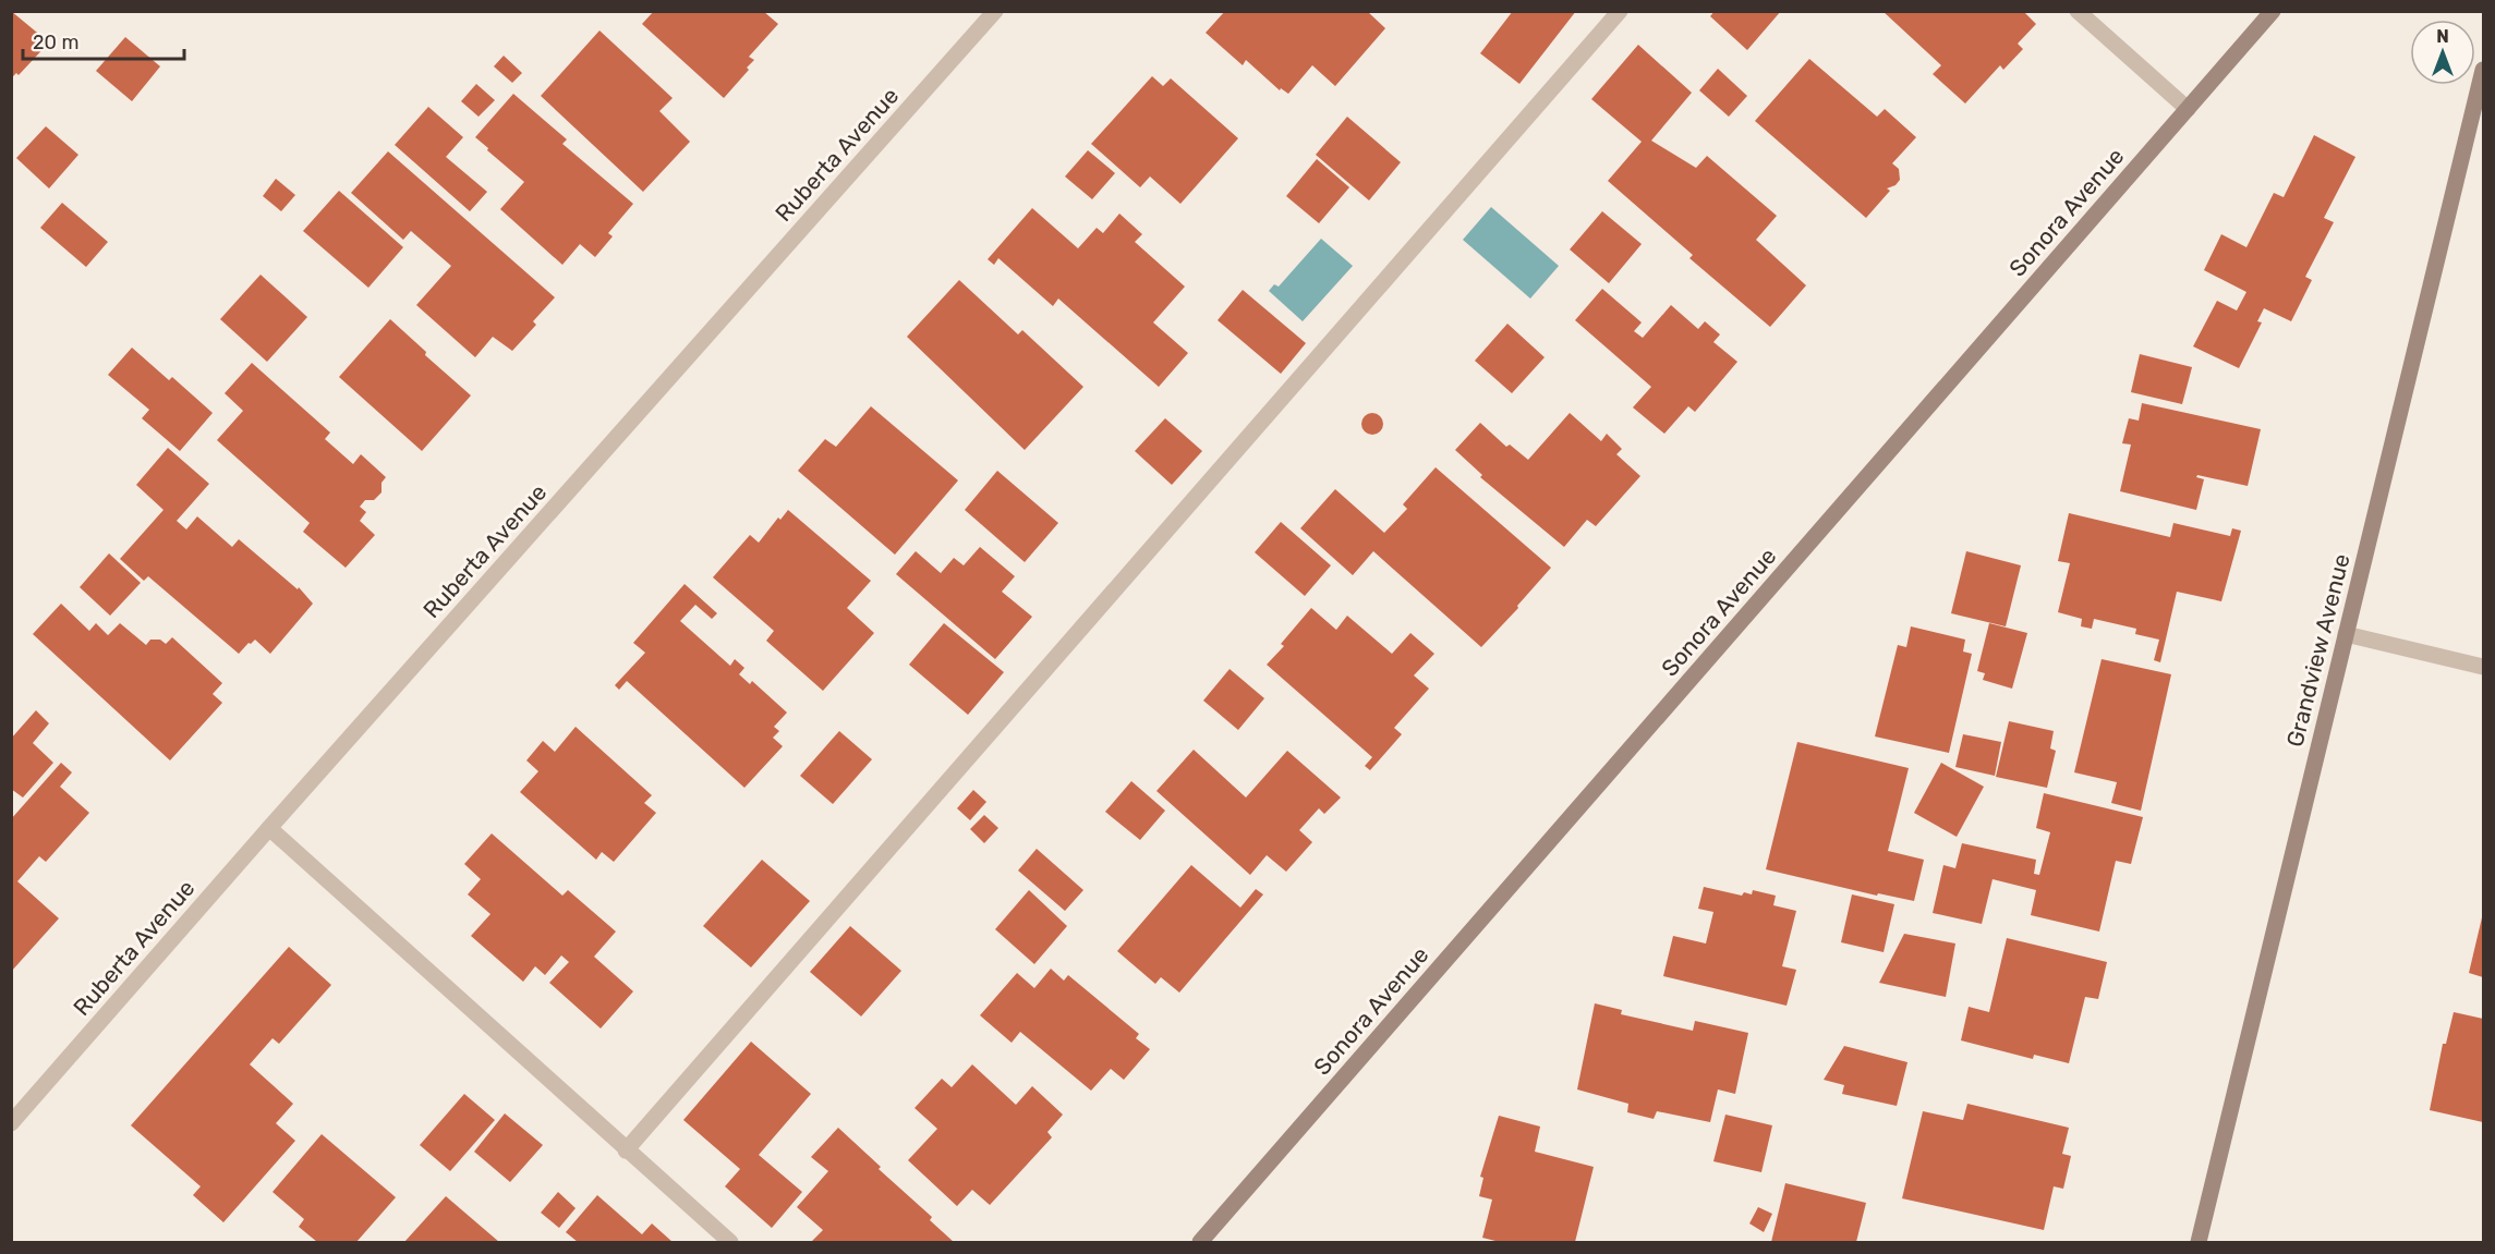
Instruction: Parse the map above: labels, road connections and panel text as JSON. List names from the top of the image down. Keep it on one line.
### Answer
{"streets":{"street":["Ruberta Avenue","Sonora Avenue","Grandview Avenue"]},"scale_bar":"20 m","north":"top"}
